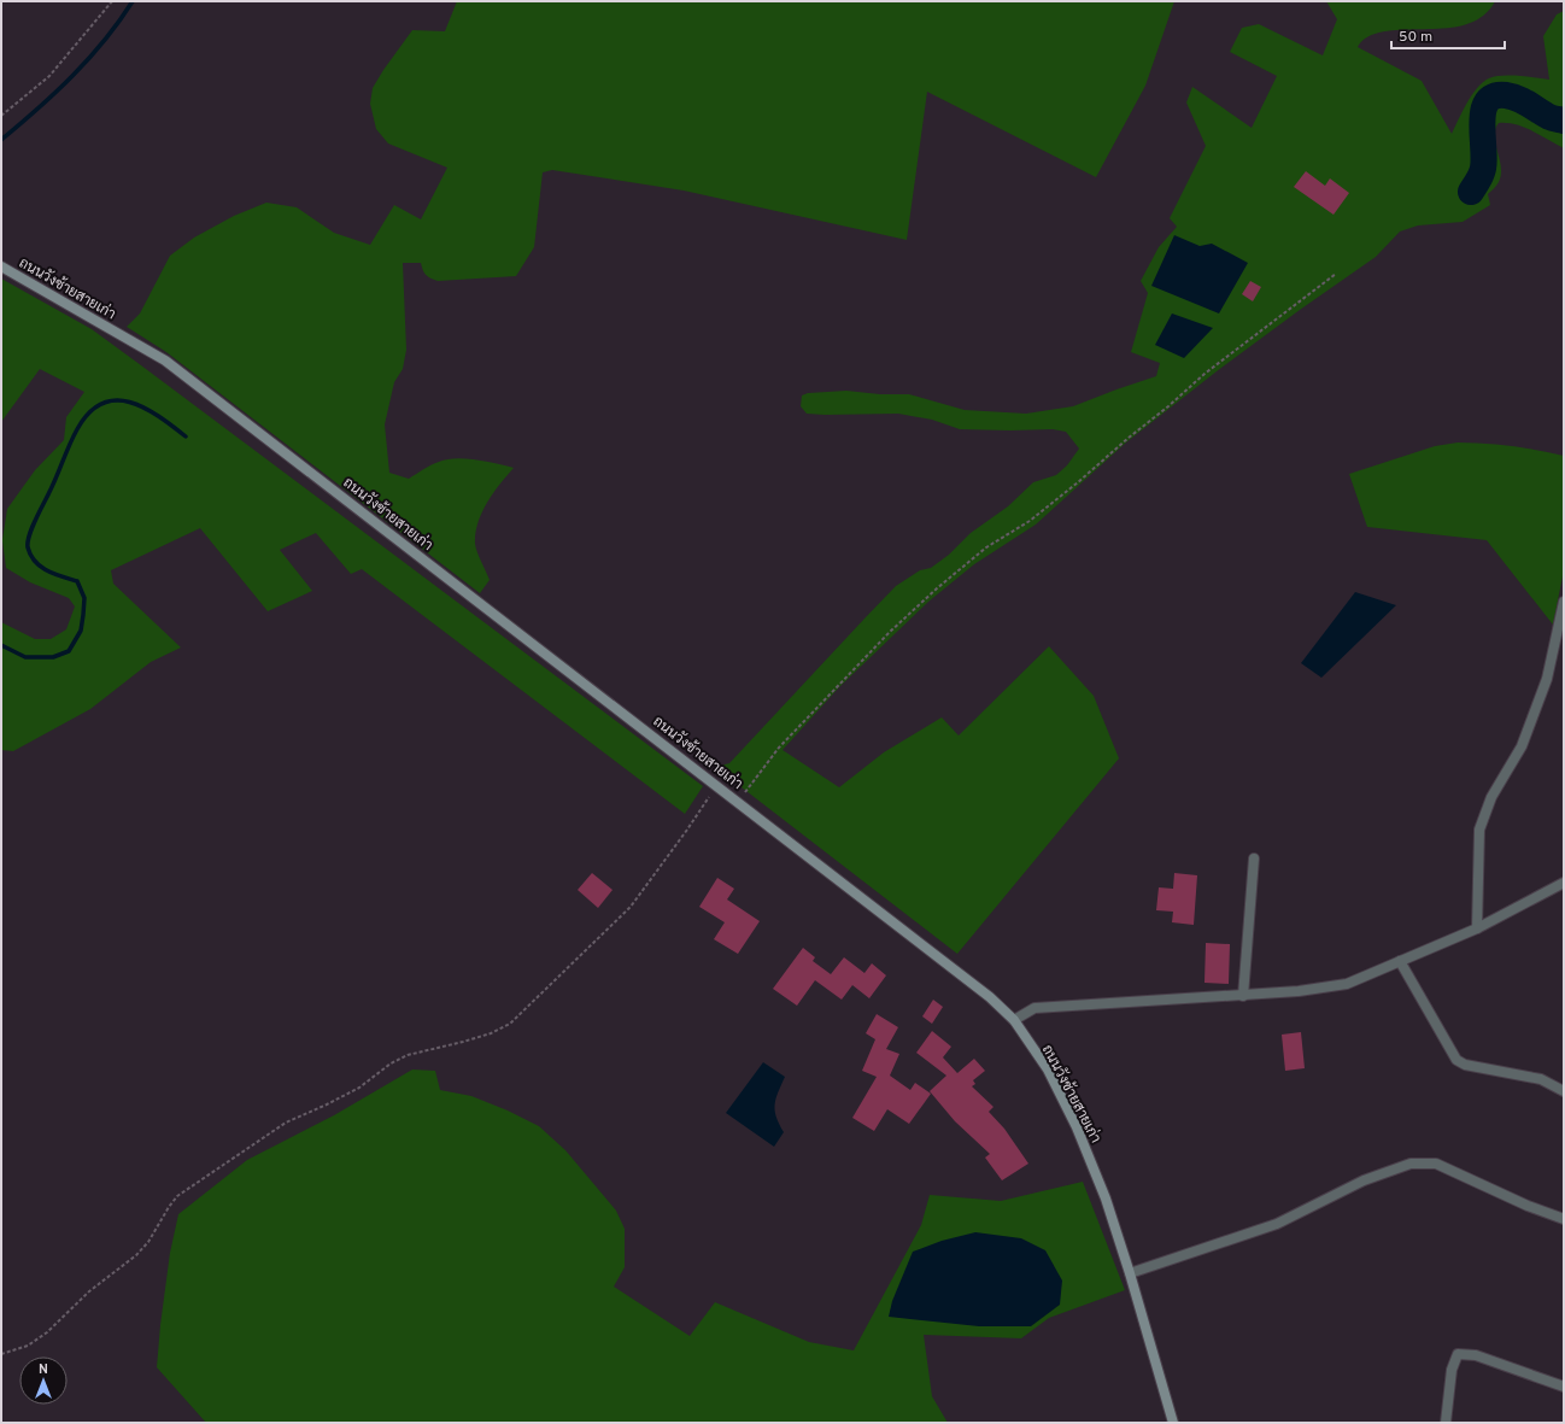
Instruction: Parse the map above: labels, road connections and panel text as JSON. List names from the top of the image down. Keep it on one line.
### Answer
{"streets":{"main road":["ถนนวังซ้ายสายเก่า"]},"scale_bar":"50 m","north":"top"}
